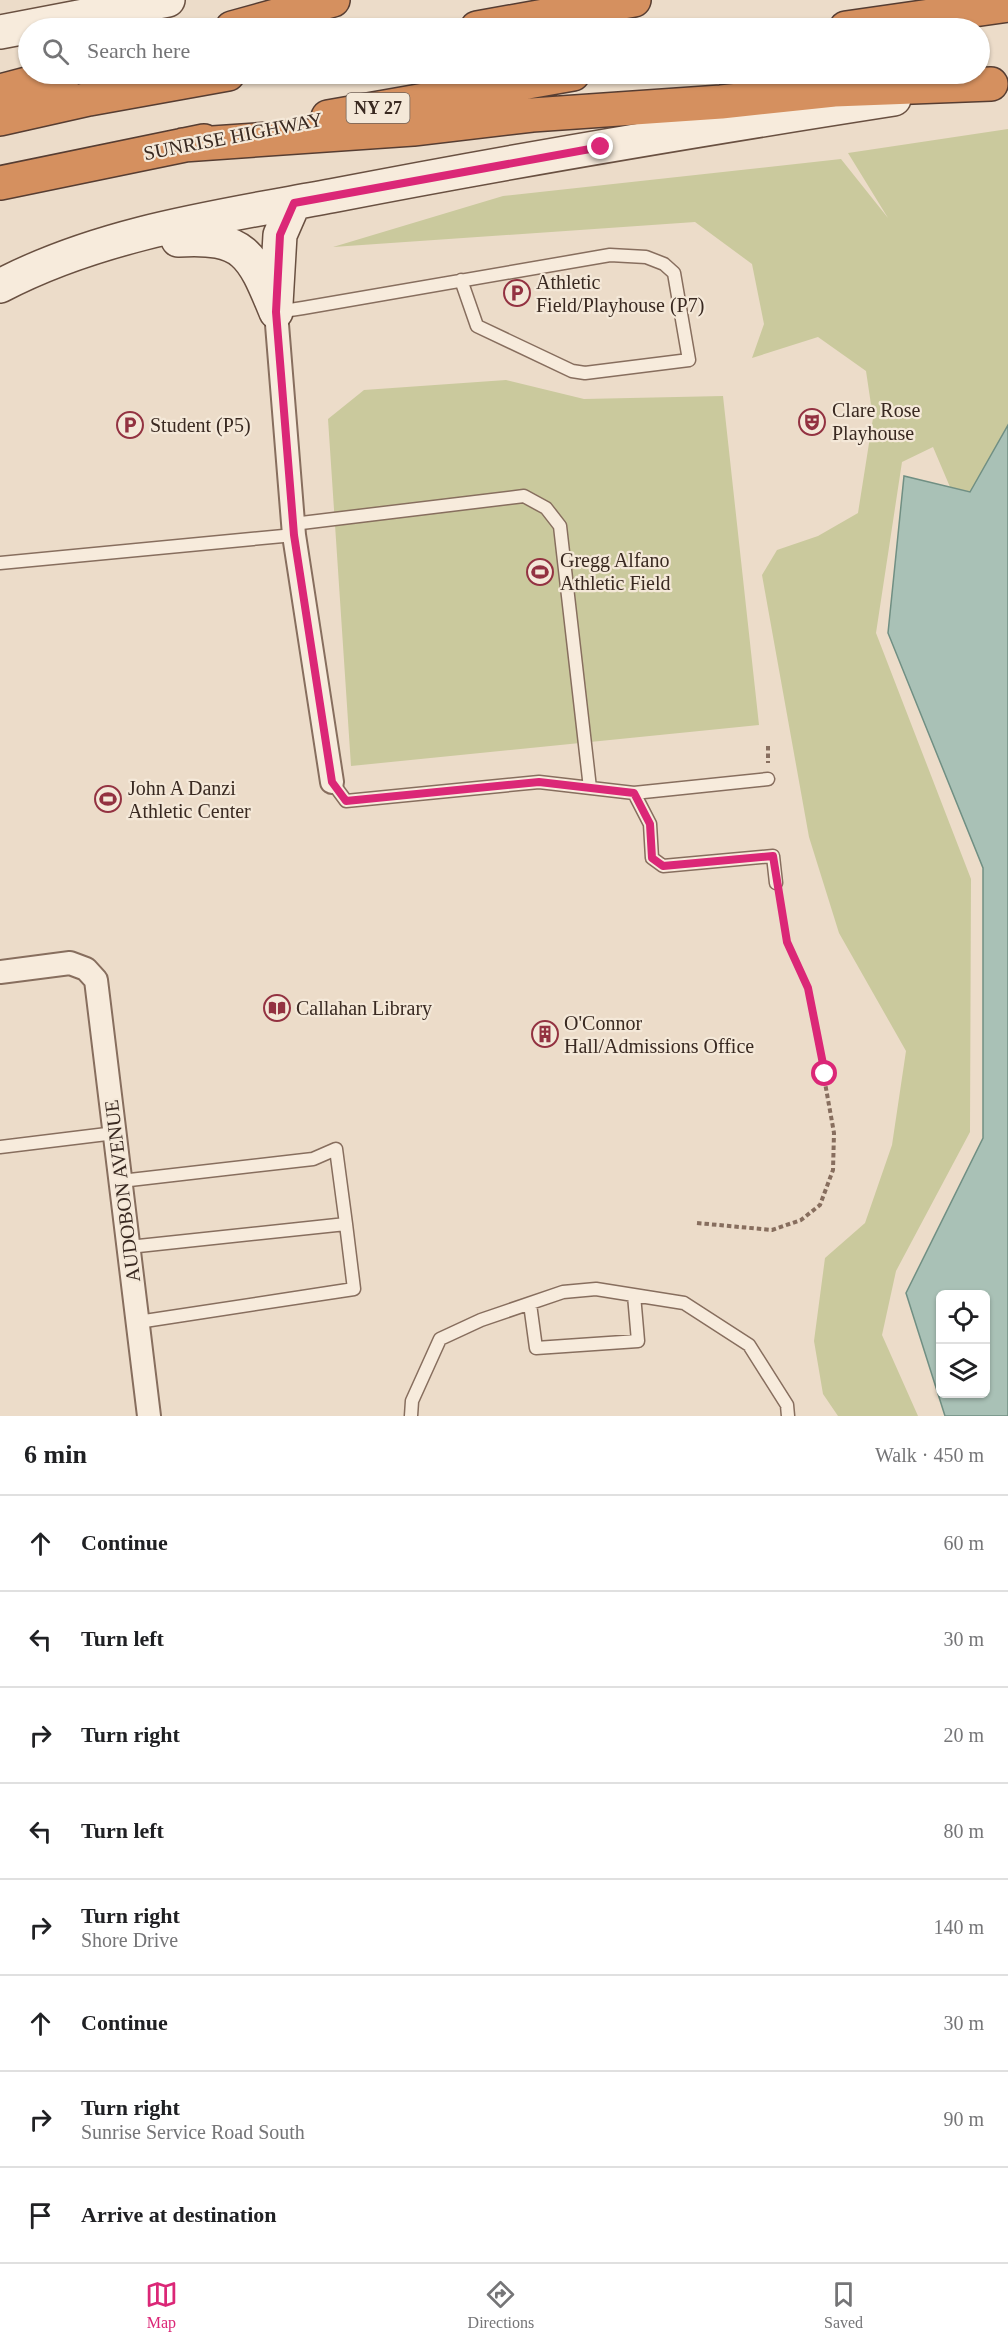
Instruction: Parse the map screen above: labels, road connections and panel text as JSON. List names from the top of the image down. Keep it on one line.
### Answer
{"streets":{"highway":["NY 27","SUNRISE HIGHWAY"],"street":["AUDOBON AVENUE"]},"places":{"parking":["Athletic Field/Playhouse (P7)","Student (P5)"],"theatre":["Clare Rose Playhouse"],"sports":["Gregg Alfano Athletic Field","John A Danzi Athletic Center"],"library":["Callahan Library"],"building":["O'Connor Hall/Admissions Office"]},"page":{"search":"Search here","heading":["6 min","Walk · 450 m"],"list":[["Continue","60 m"],["Turn left","30 m"],["Turn right","20 m"],["Turn left","80 m"],["Turn right","Shore Drive","140 m"],["Continue","30 m"],["Turn right","Sunrise Service Road South","90 m"],"Arrive at destination"],"nav":["Map","Directions","Saved"]}}
